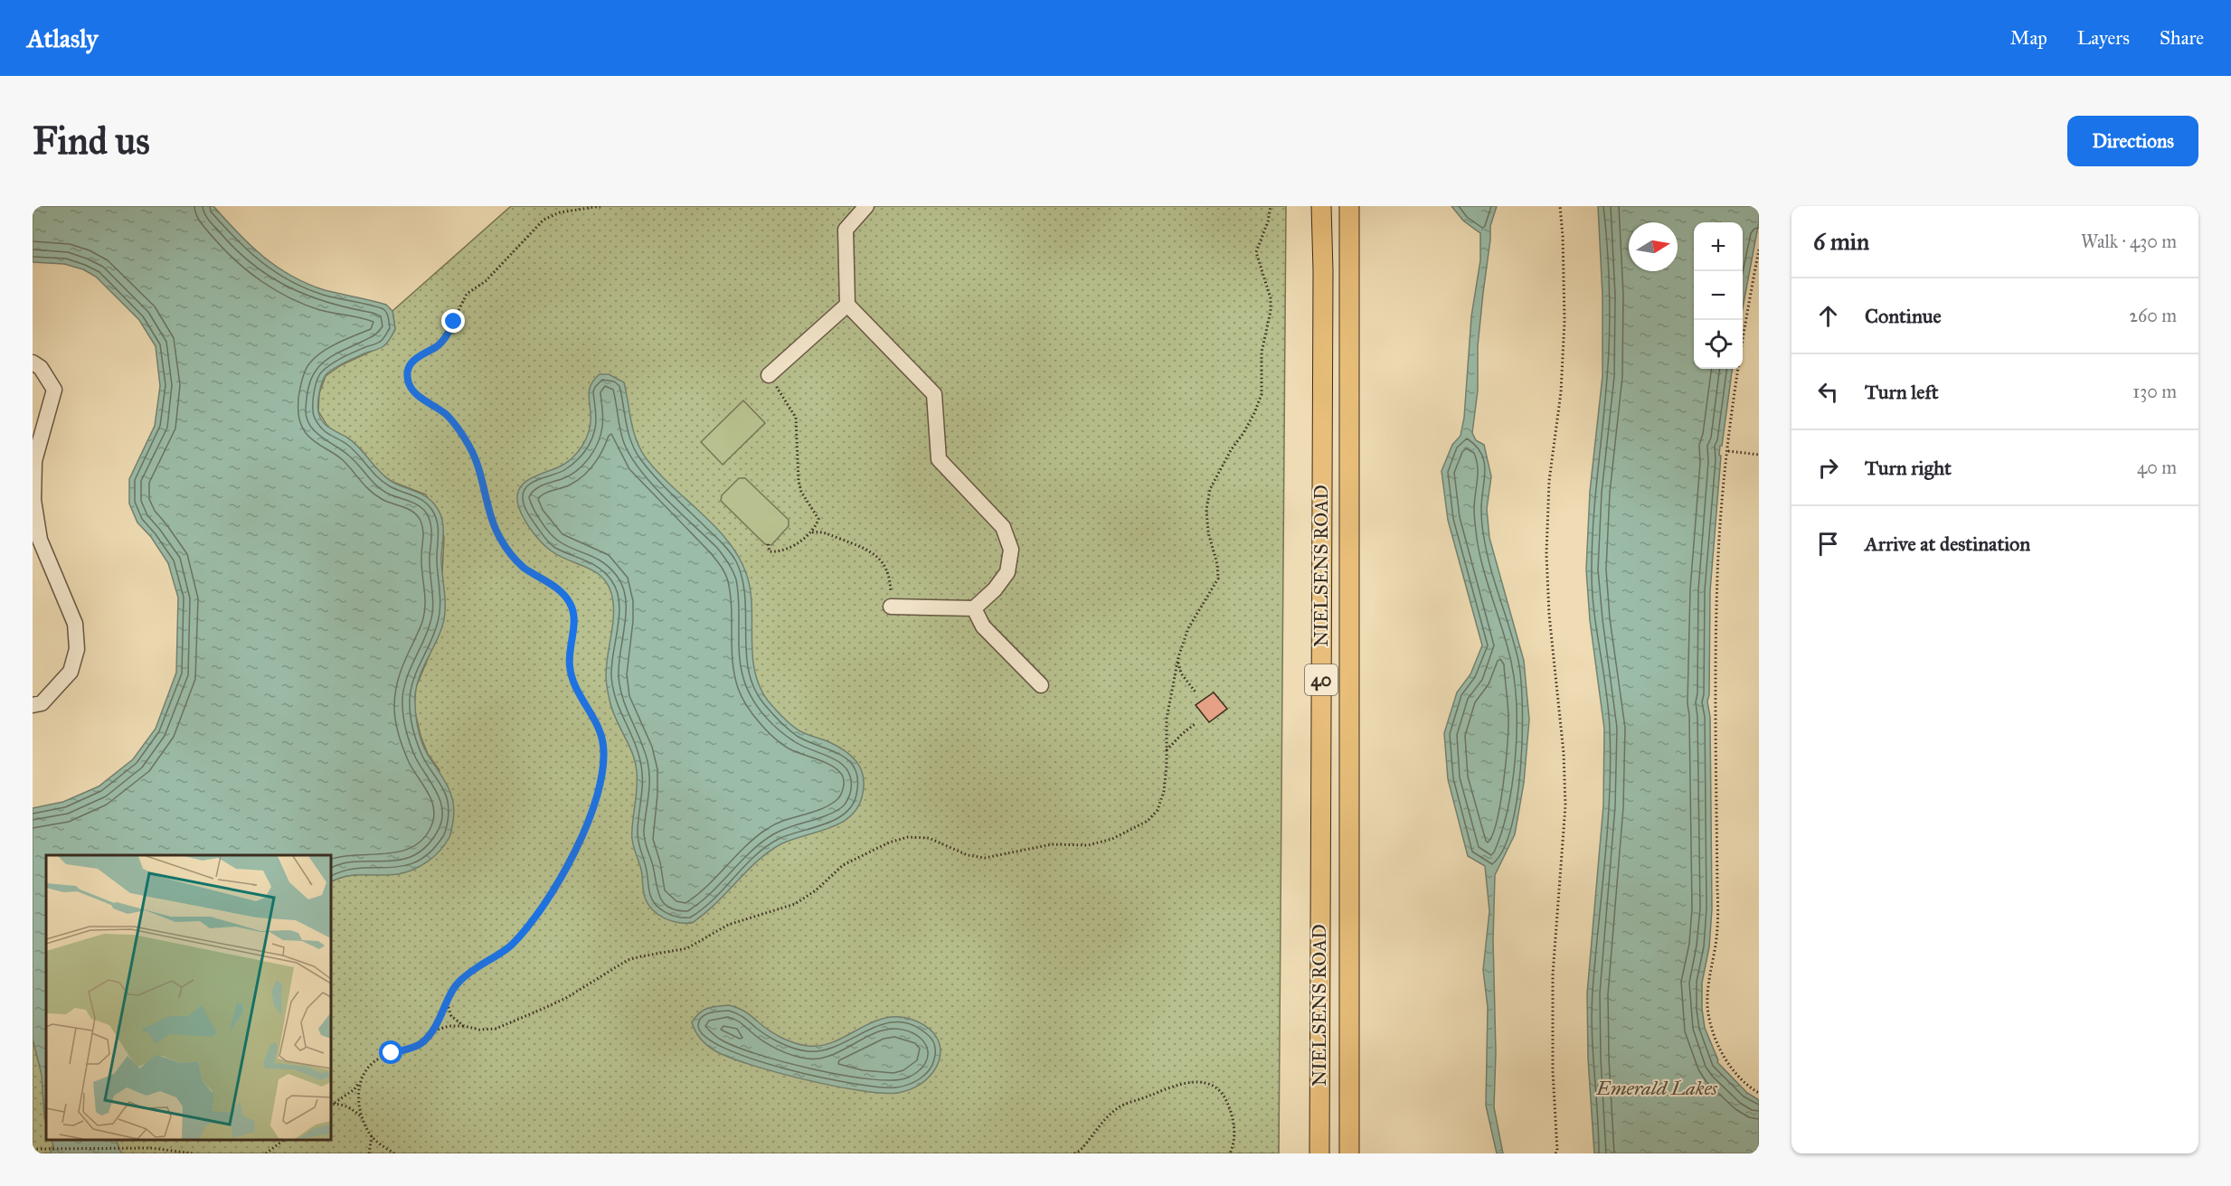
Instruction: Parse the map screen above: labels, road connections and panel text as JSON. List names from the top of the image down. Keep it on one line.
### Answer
{"streets":{"main road":["NIELSENS ROAD","40"]},"water":["Emerald Lakes"],"north":"right","page":{"header":"Atlasly","nav":["Map","Layers","Share"],"buttons":"Directions","title":"Find us","heading":["6 min","Walk · 430 m"],"map_buttons":["+","−"],"list":[["Continue","260 m"],["Turn left","130 m"],["Turn right","40 m"],"Arrive at destination"]}}
